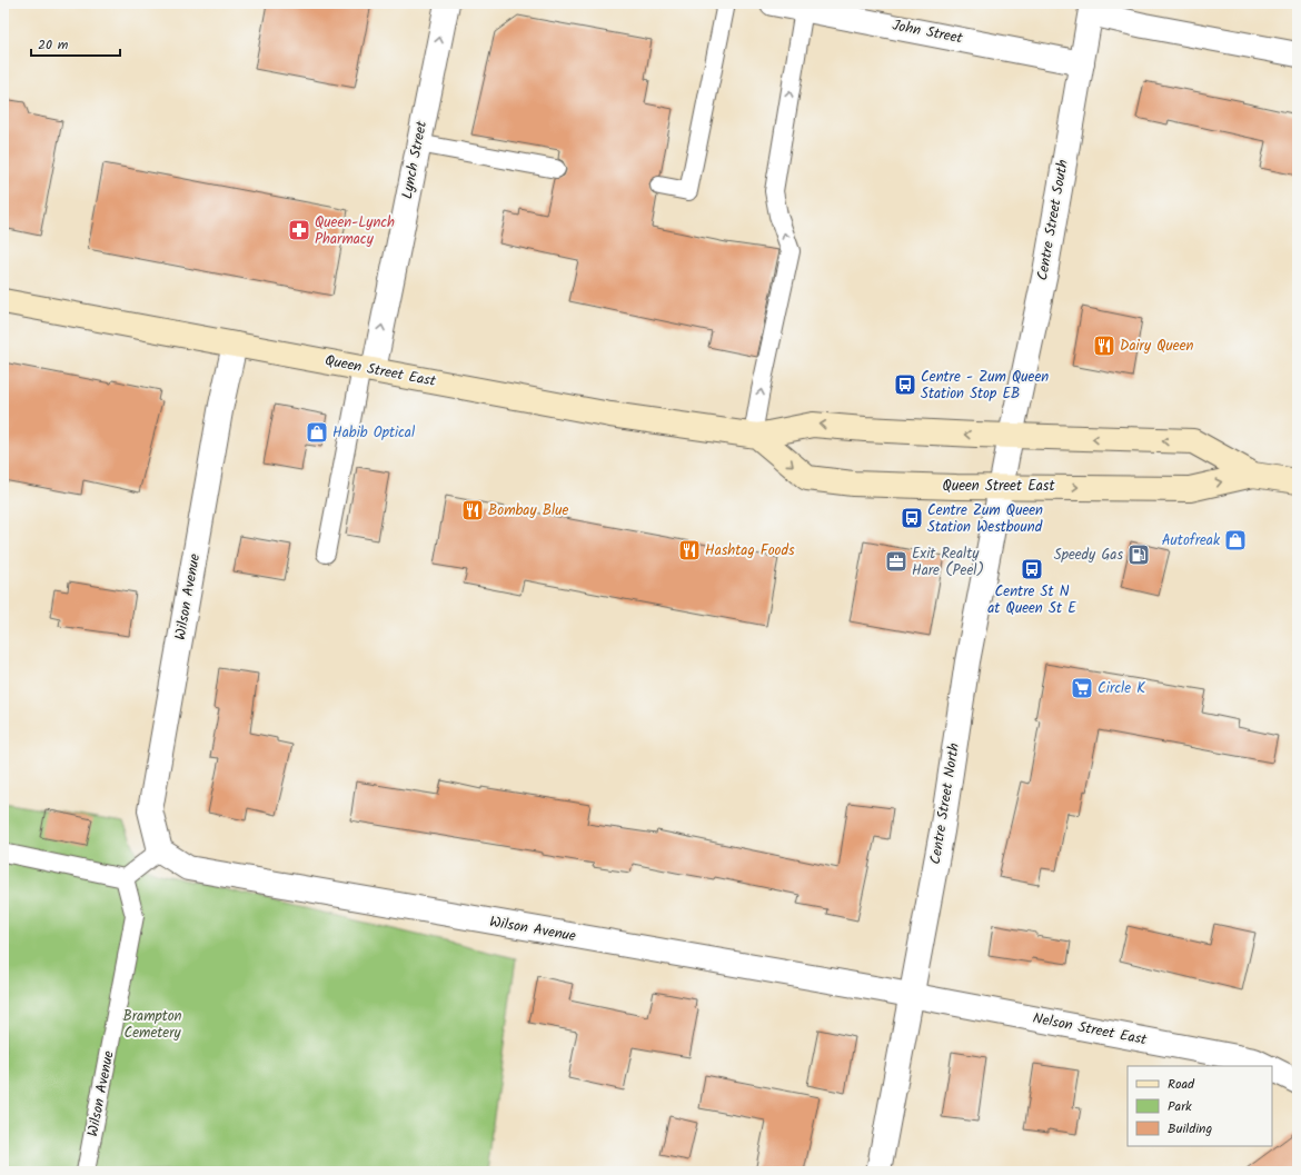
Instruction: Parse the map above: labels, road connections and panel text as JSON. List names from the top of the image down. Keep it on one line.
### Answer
{"streets":{"main road":["Queen Street East"],"street":["John Street","Lynch Street","Centre Street South","Wilson Avenue","Centre Street North","Nelson Street East"]},"crossings":[["John Street","Centre Street South"],["Lynch Street","Queen Street East"],["Centre Street South","Queen Street East"],["Centre Street South","Centre Street North"],["Queen Street East","Wilson Avenue"],["Queen Street East","Centre Street North"],["Wilson Avenue","Centre Street North"],["Wilson Avenue","Nelson Street East"],["Centre Street North","Nelson Street East"]],"one_way":["Lynch Street"],"parks":["Brampton Cemetery"],"places":{"pharmacy":["Queen-Lynch Pharmacy"],"restaurant":["Dairy Queen","Bombay Blue","Hashtag Foods"],"bus stop":["Centre - Zum Queen Station Stop EB","Centre Zum Queen Station Westbound","Centre St N at Queen St E"],"shop":["Habib Optical","Autofreak"],"fuel station":["Speedy Gas"],"office":["Exit Realty Hare (Peel)"],"supermarket":["Circle K"]},"legend":["Road","Park","Building"],"scale_bar":"20 m"}
